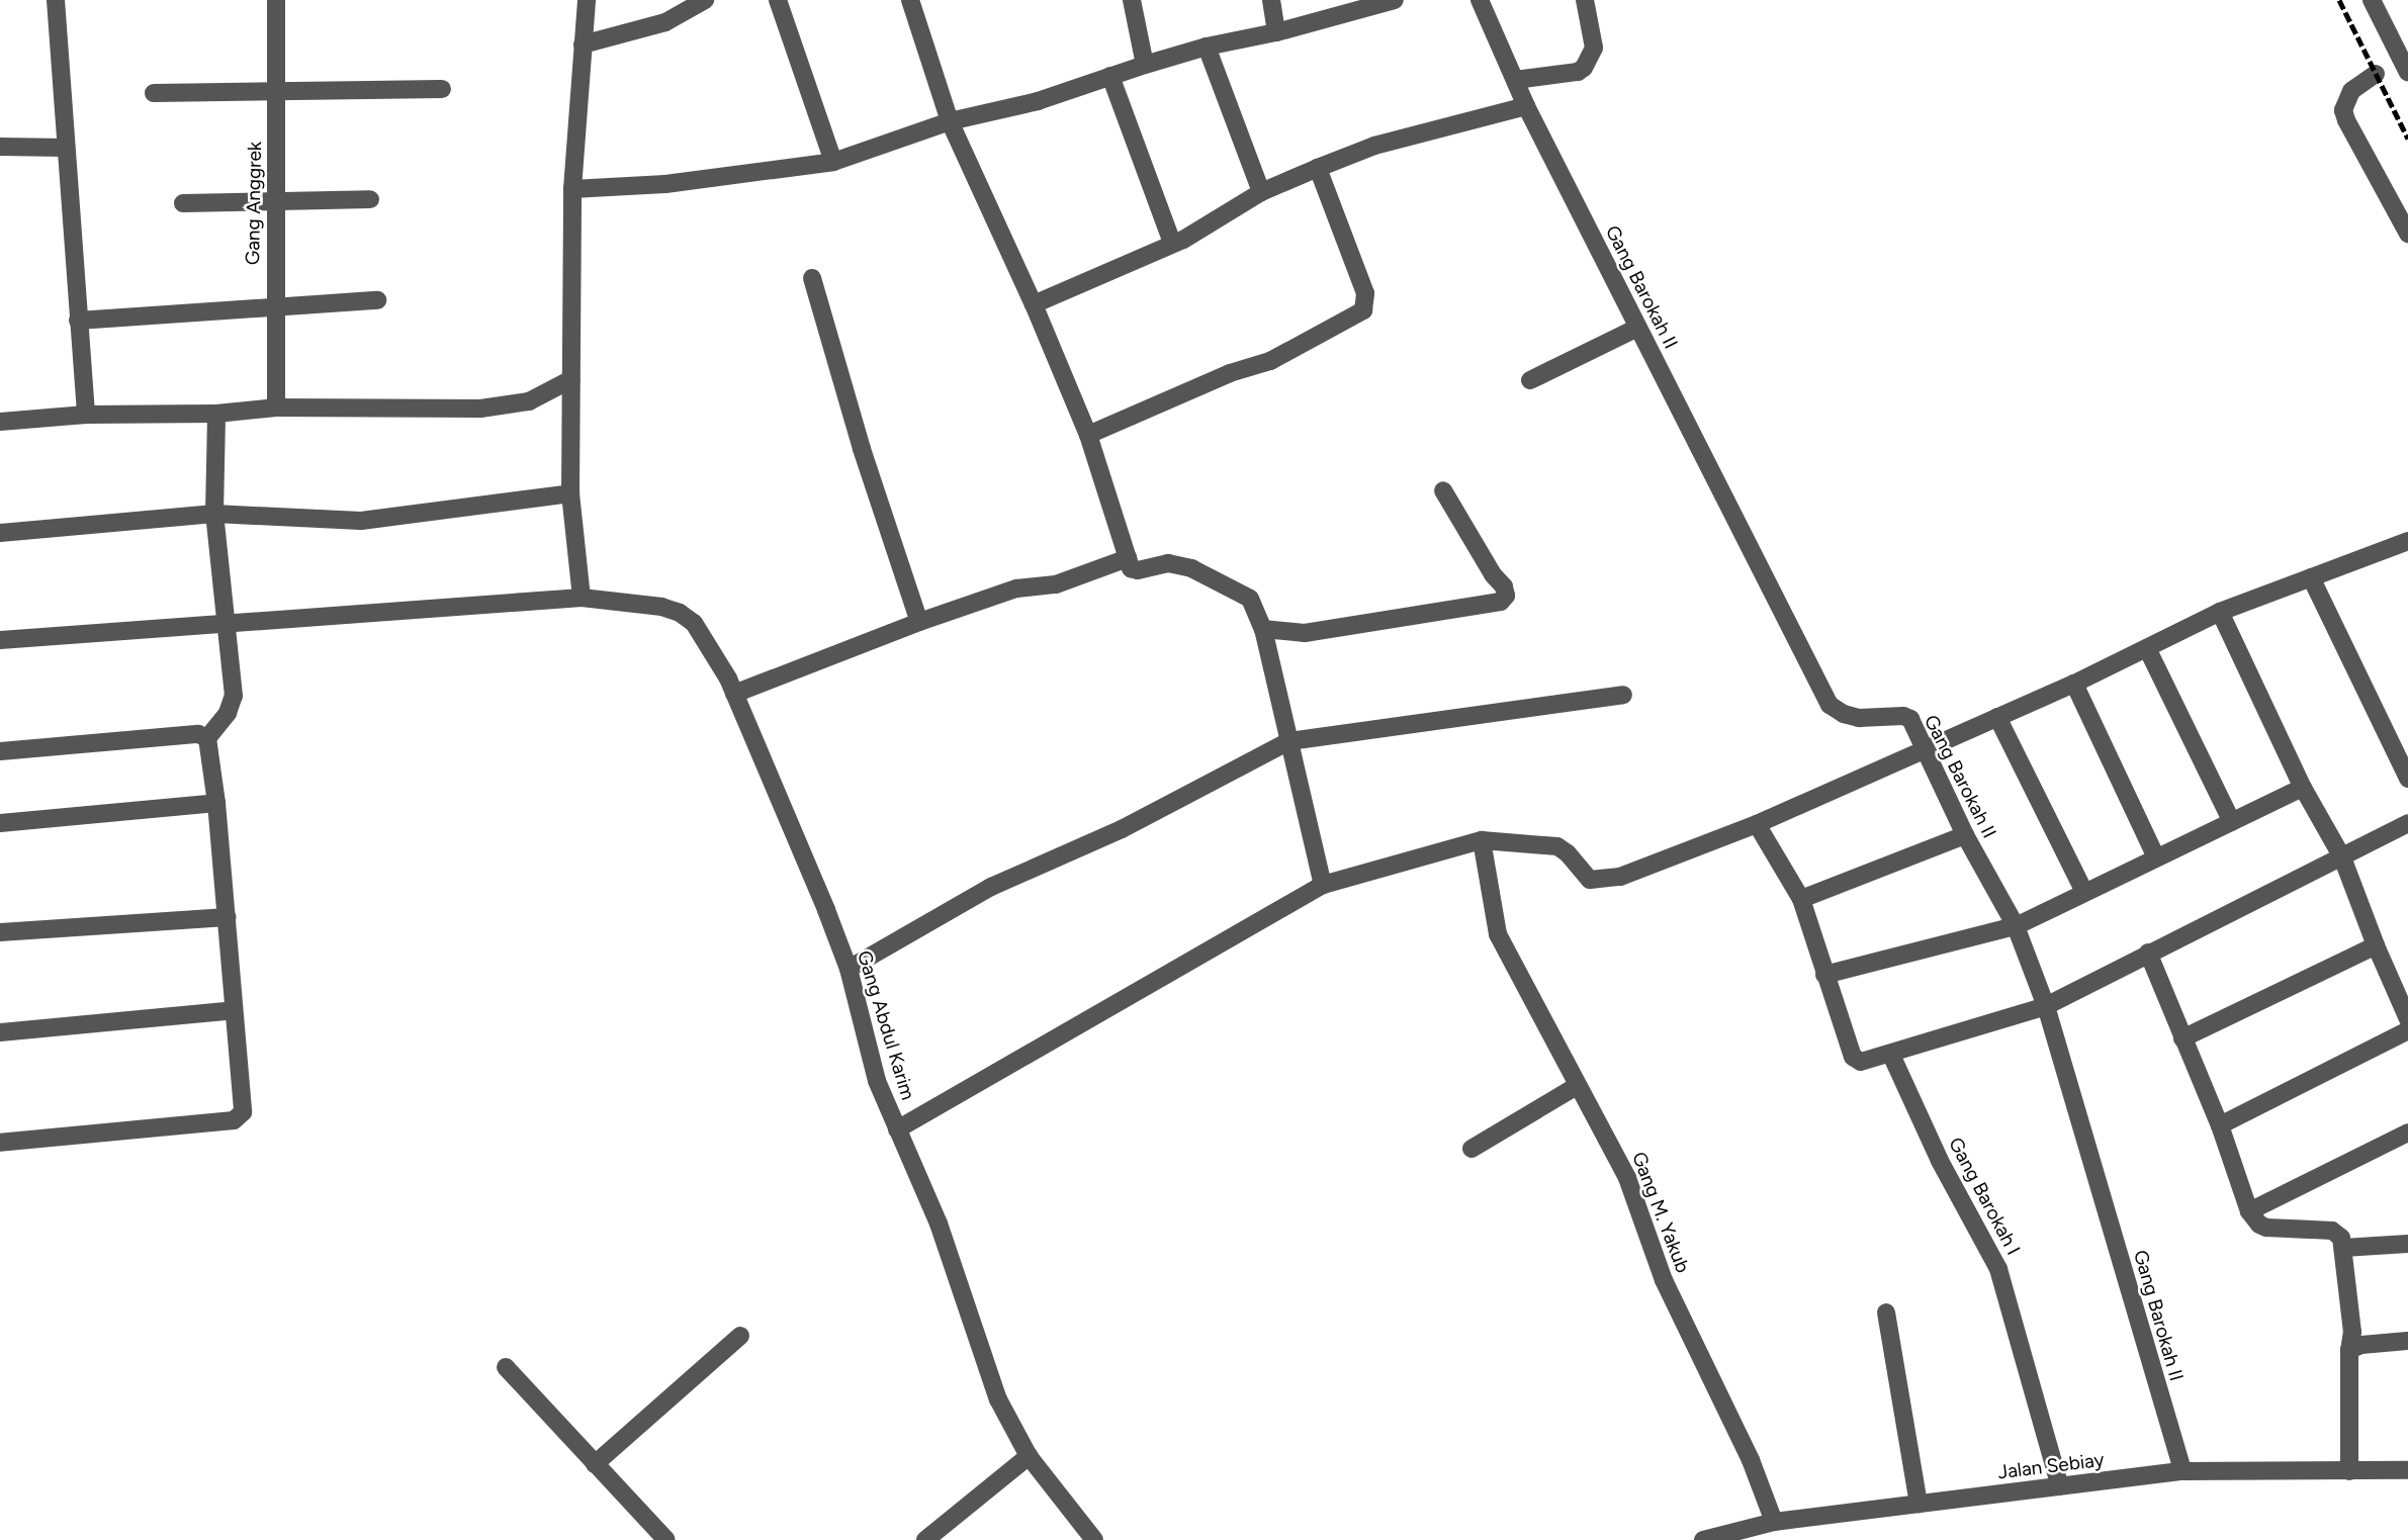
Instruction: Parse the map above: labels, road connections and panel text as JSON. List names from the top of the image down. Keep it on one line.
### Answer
{"streets":{"street":["Gang Anggrek","Gang Barokah II","Gang Abdul Karim","Gang Barokah I","Gang M. Yakub","Jalan Sebiay"]},"crossings":[["Gang Barokah II","Jalan Sebiay"],["Gang Barokah I","Jalan Sebiay"],["Gang M. Yakub","Jalan Sebiay"]]}
